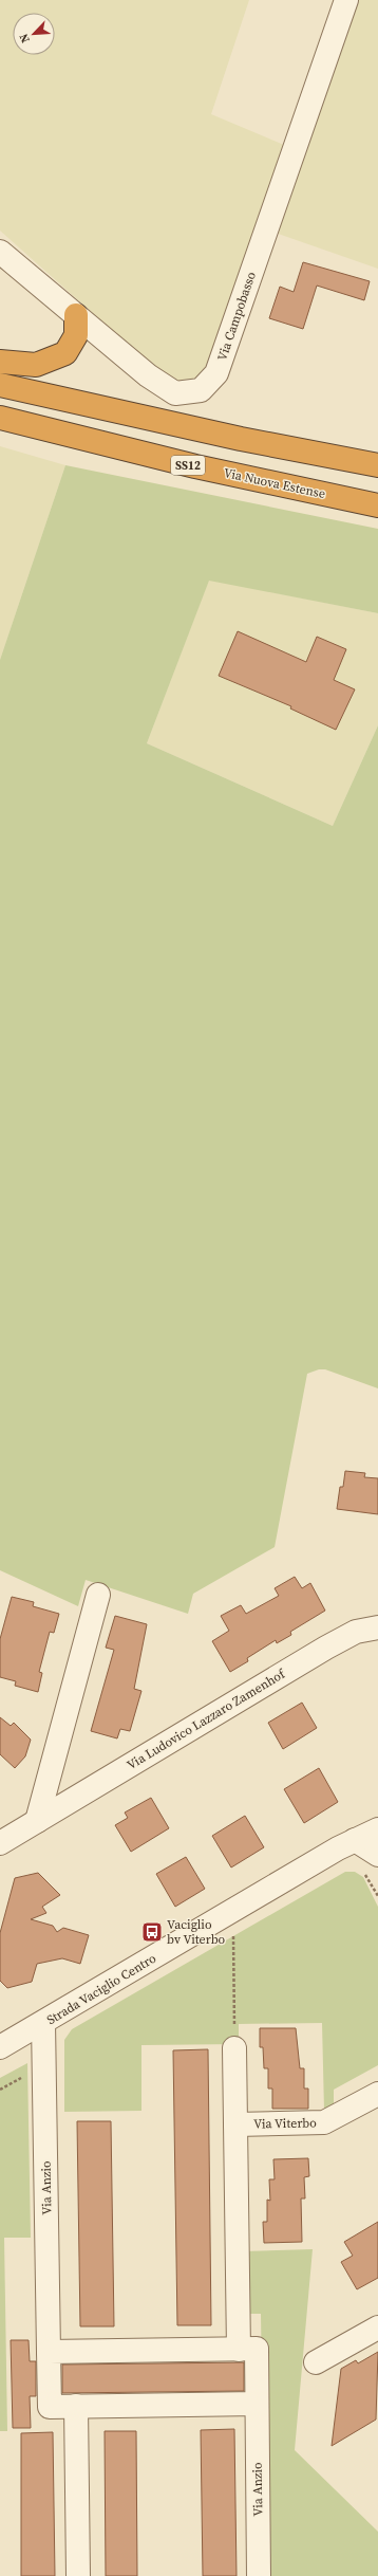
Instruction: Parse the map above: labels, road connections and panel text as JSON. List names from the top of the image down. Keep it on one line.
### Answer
{"streets":{"highway":["SS12","Via Nuova Estense"],"street":["Via Campobasso","Via Ludovico Lazzaro Zamenhof","Strada Vaciglio Centro","Via Viterbo","Via Anzio"]},"crossings":[["Strada Vaciglio Centro","Via Anzio"]],"places":{"bus stop":["Vaciglio bv Viterbo"]},"north":"bottom left"}
